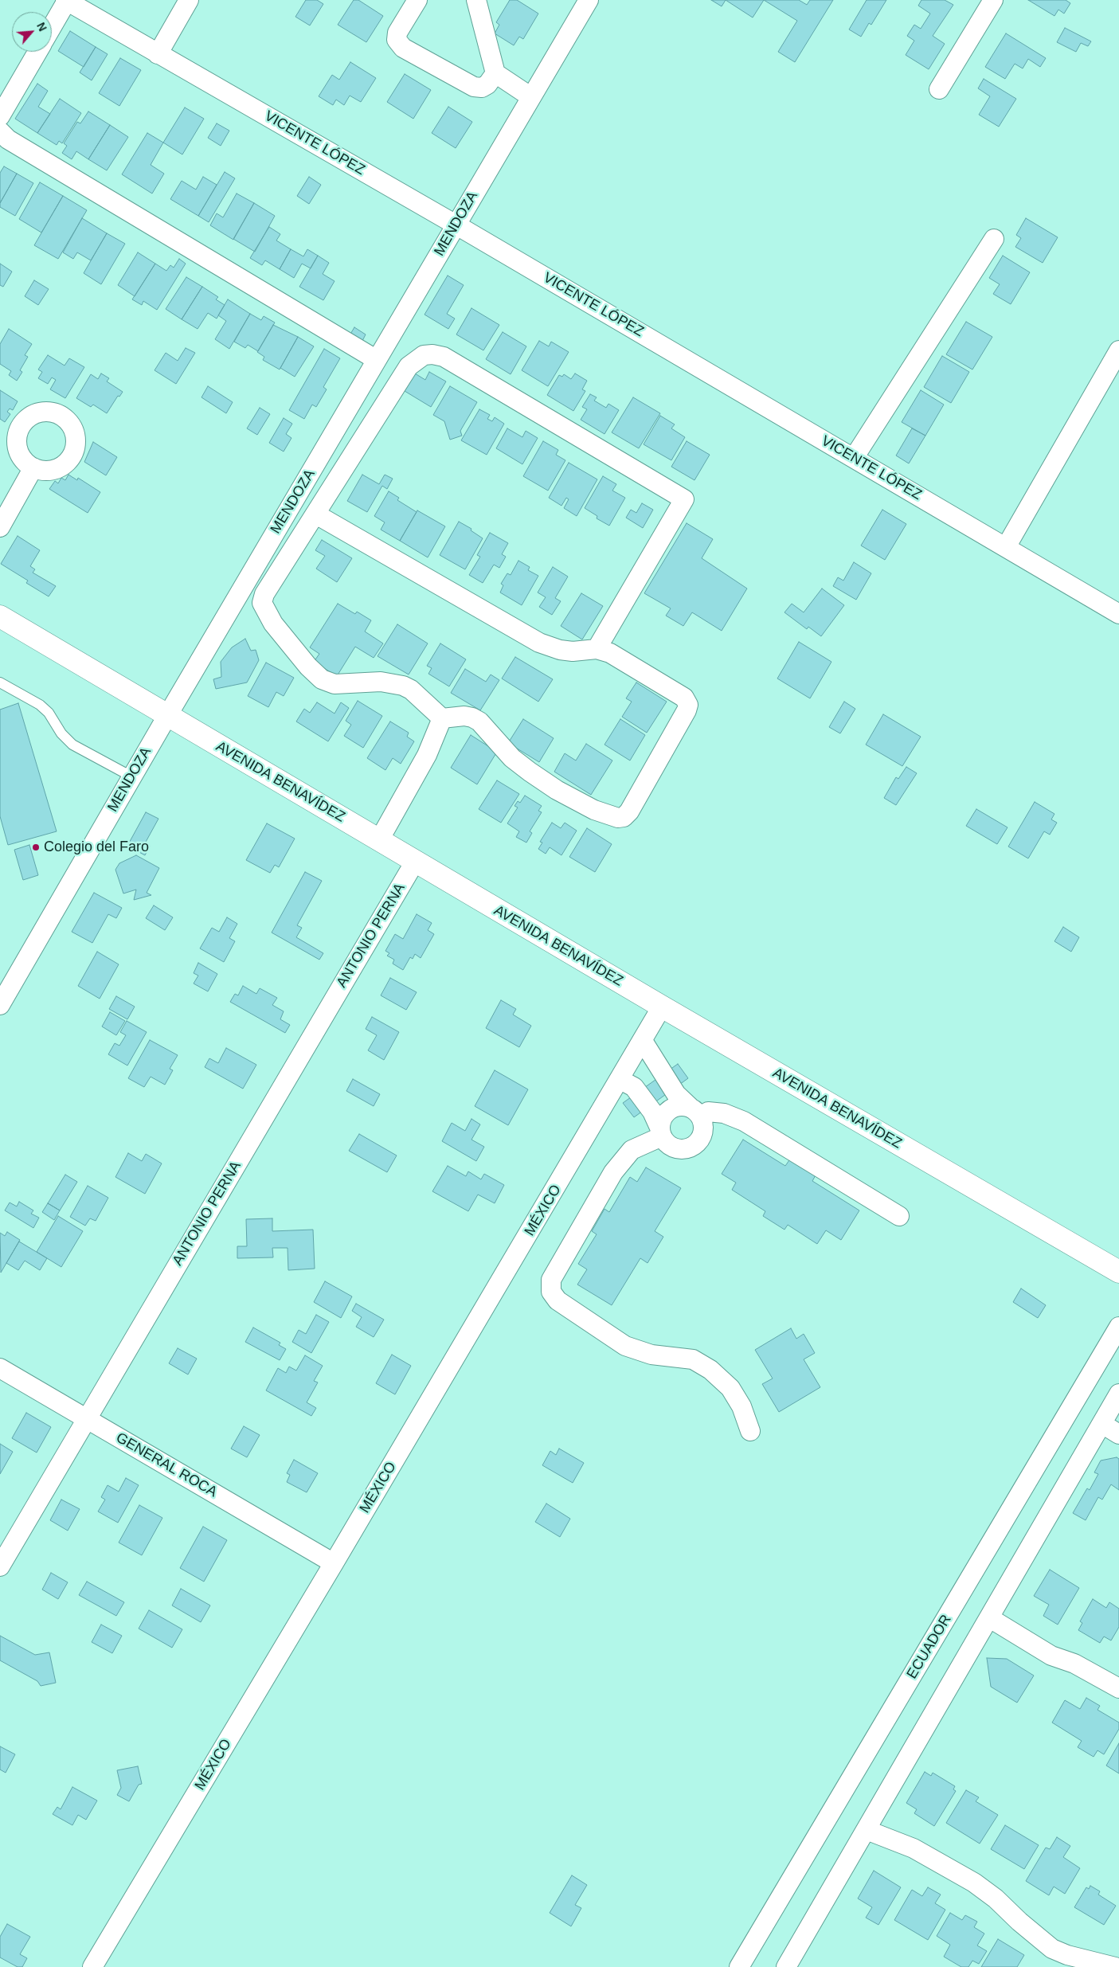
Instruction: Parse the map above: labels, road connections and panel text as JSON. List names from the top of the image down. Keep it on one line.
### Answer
{"streets":{"main road":["AVENIDA BENAVÍDEZ"],"street":["VICENTE LÓPEZ","MENDOZA","ANTONIO PERNA","MÉXICO","GENERAL ROCA","ECUADOR"]},"crossings":[["VICENTE LÓPEZ","MENDOZA"],["MENDOZA","AVENIDA BENAVÍDEZ"],["AVENIDA BENAVÍDEZ","ANTONIO PERNA"],["AVENIDA BENAVÍDEZ","MÉXICO"],["ANTONIO PERNA","GENERAL ROCA"],["MÉXICO","GENERAL ROCA"]],"places":["Colegio del Faro"],"north":"top right"}
